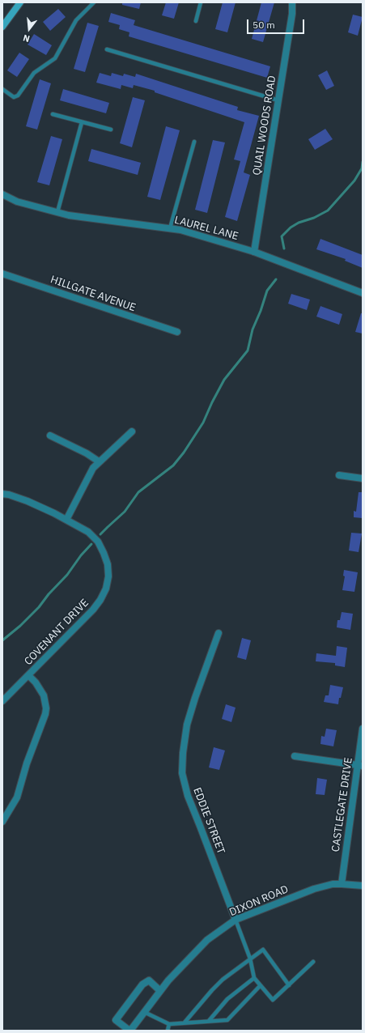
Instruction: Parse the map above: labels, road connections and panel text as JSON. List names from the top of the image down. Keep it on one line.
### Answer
{"streets":{"street":["QUAIL WOODS ROAD","LAUREL LANE","HILLGATE AVENUE","COVENANT DRIVE","CASTLEGATE DRIVE","EDDIE STREET","DIXON ROAD"]},"crossings":[["QUAIL WOODS ROAD","LAUREL LANE"],["CASTLEGATE DRIVE","DIXON ROAD"],["EDDIE STREET","DIXON ROAD"]],"scale_bar":"50 m","north":"bottom"}
